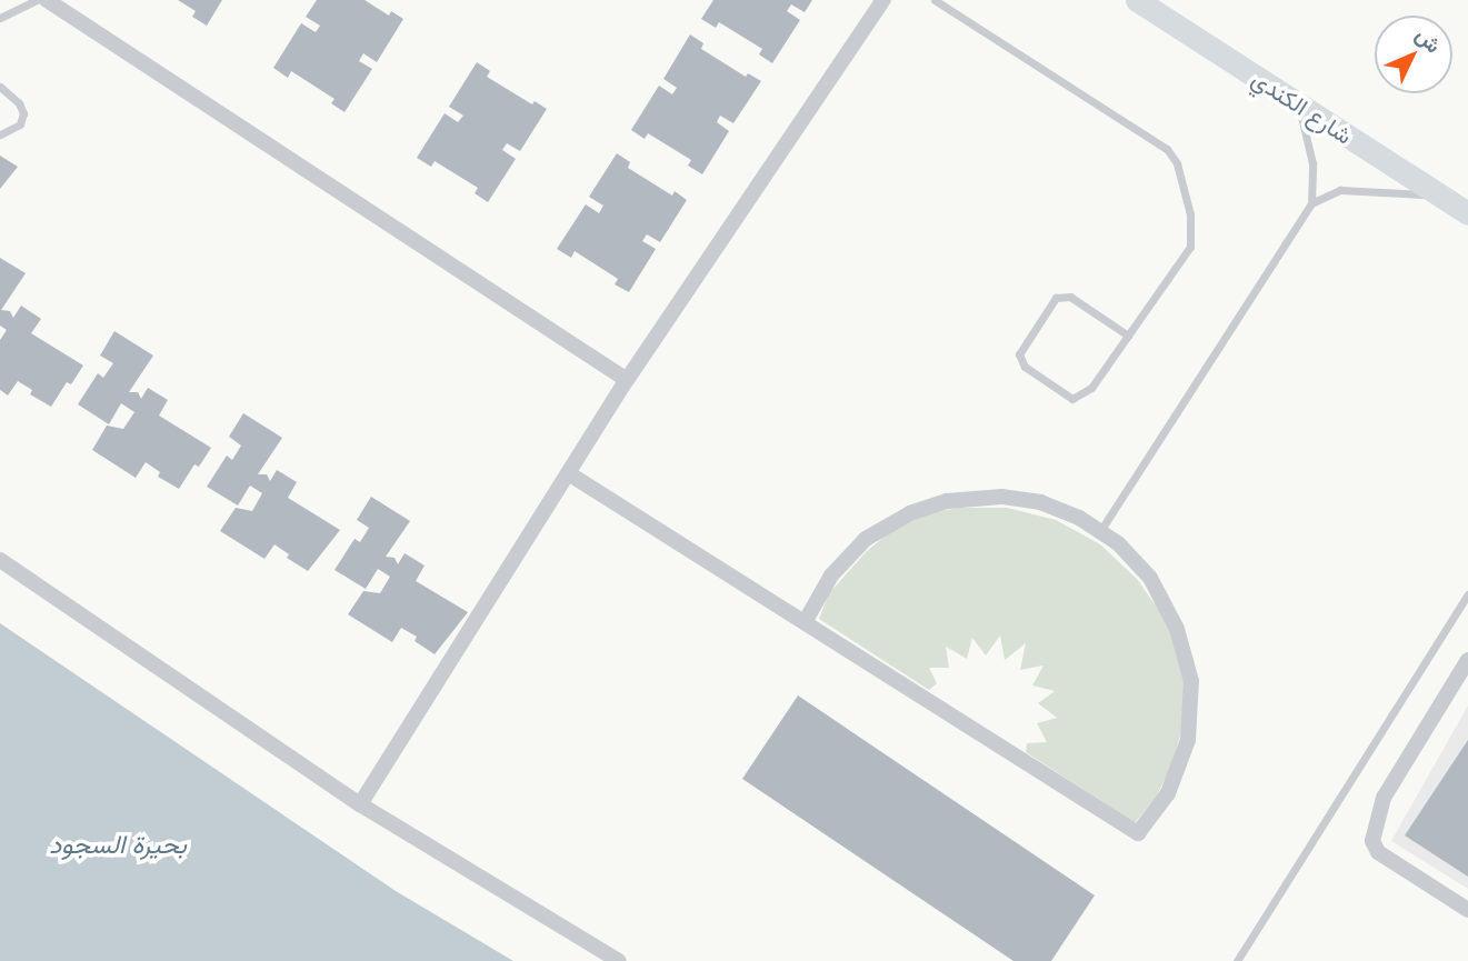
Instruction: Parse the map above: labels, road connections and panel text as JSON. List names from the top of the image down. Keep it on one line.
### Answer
{"streets":{"street":["شارع الكندي"]},"water":["بحيرة السجود"],"north":"top right"}
